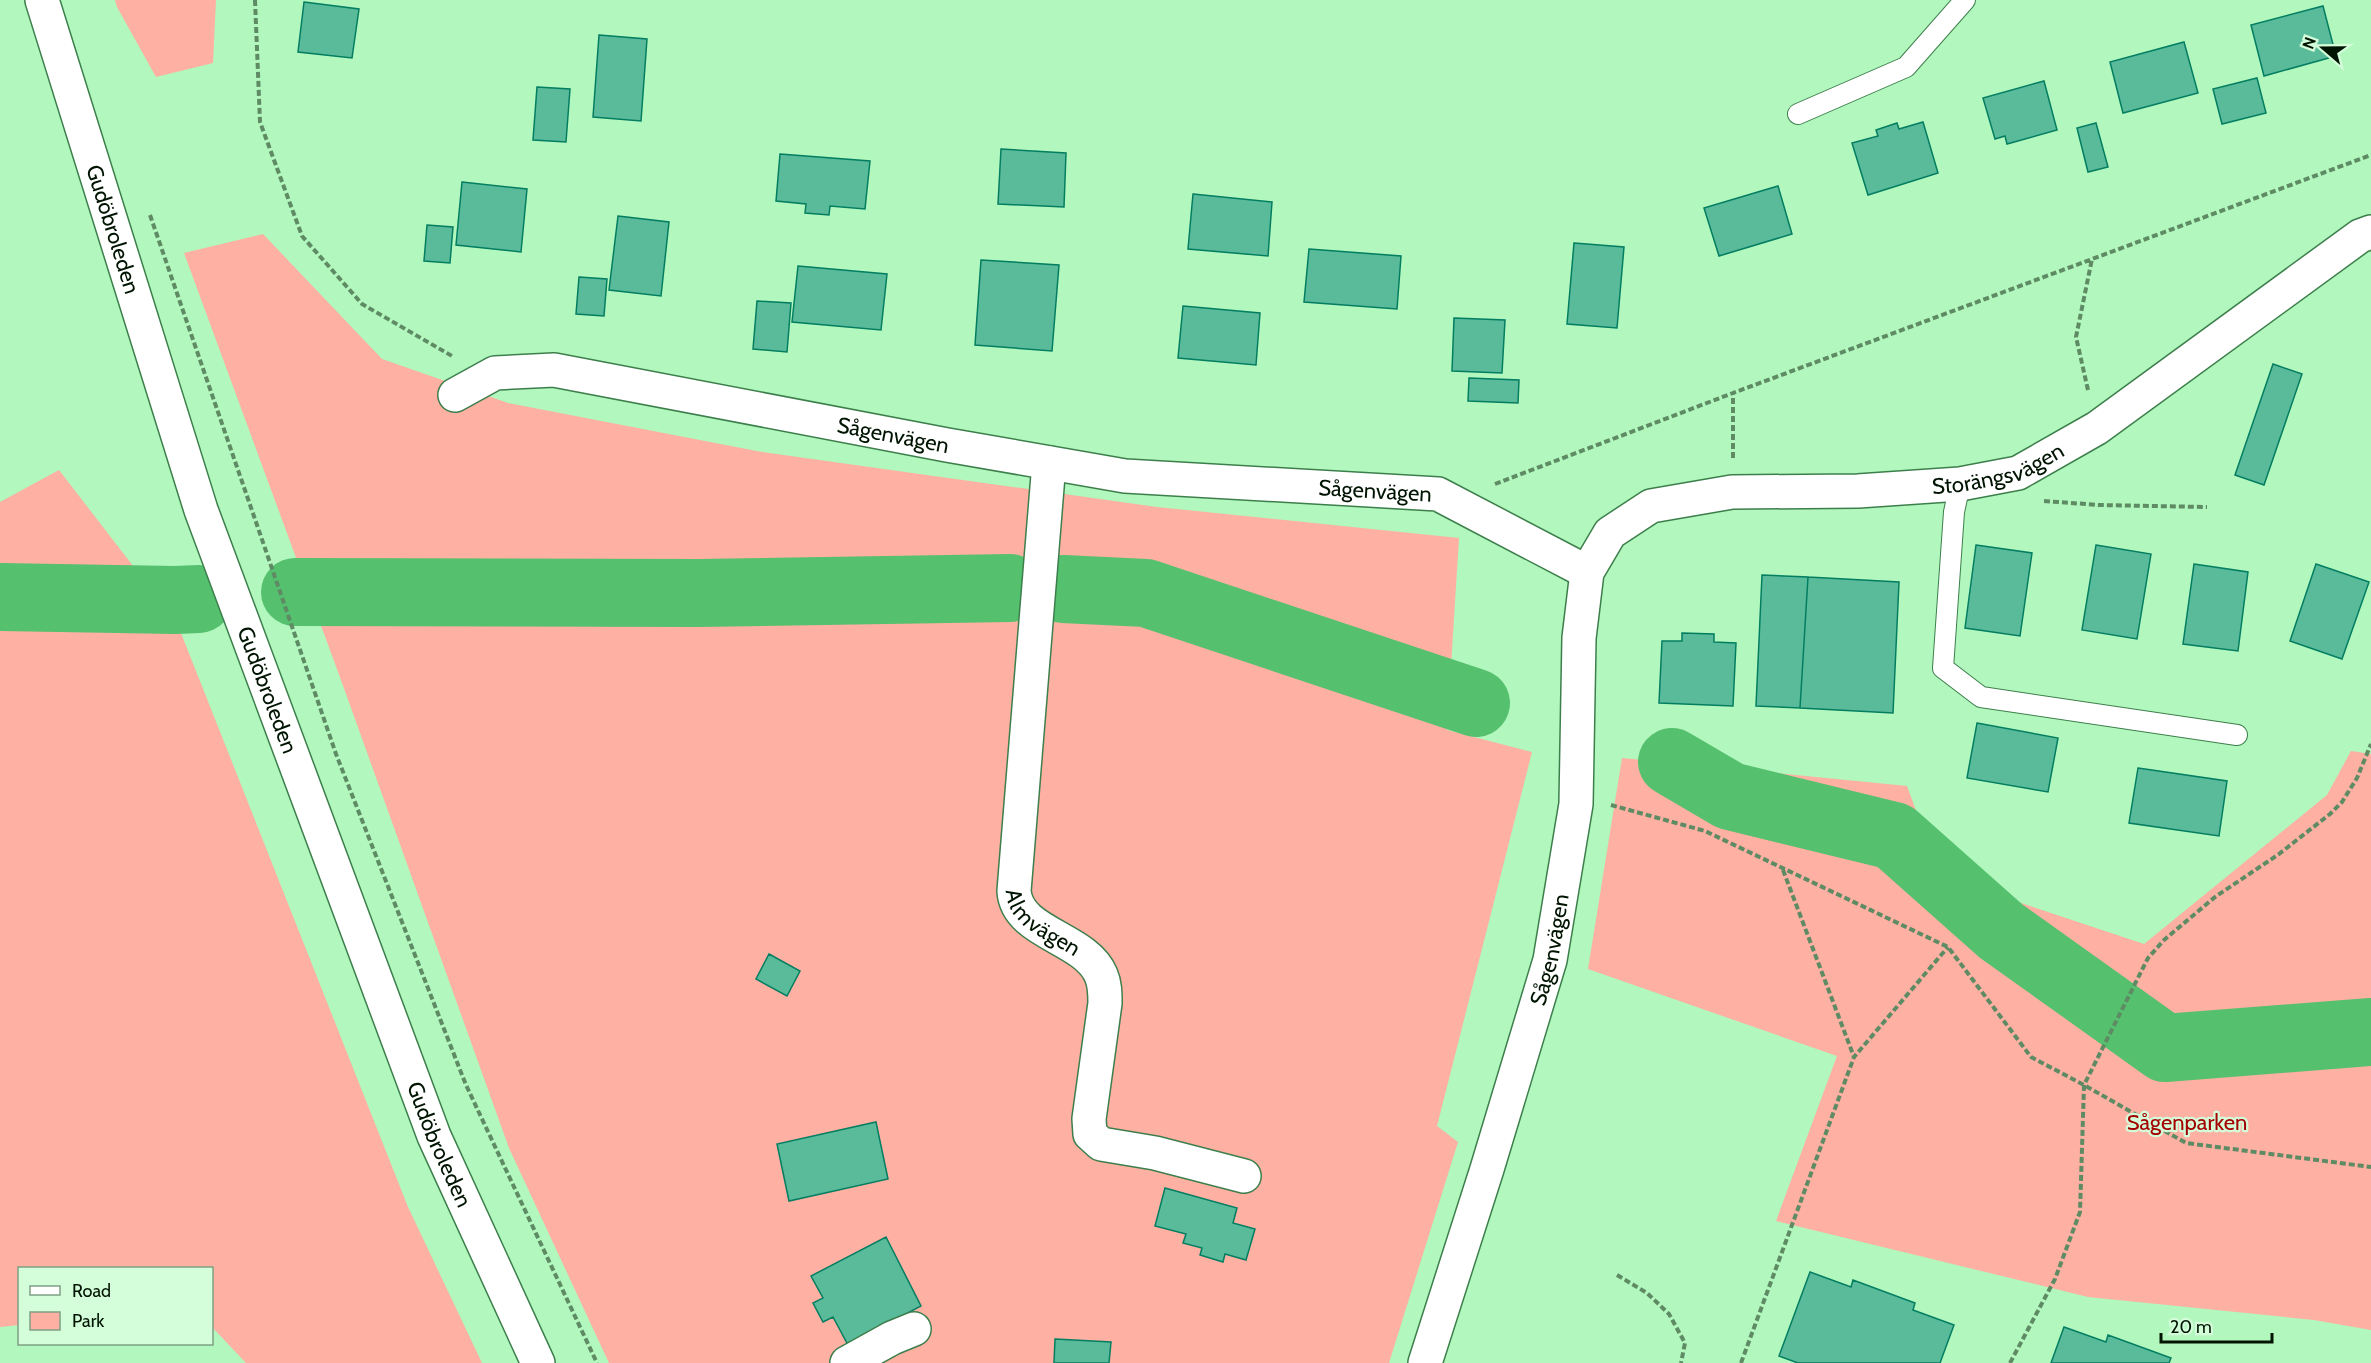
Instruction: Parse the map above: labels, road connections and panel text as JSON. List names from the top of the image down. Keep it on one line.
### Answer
{"streets":{"street":["Gudöbroleden","Sågenvägen","Storängsvägen","Almvägen"]},"crossings":[["Sågenvägen","Storängsvägen"],["Sågenvägen","Almvägen"]],"parks":["Sågenparken"],"legend":["Road","Park"],"scale_bar":"20 m","north":"left"}
